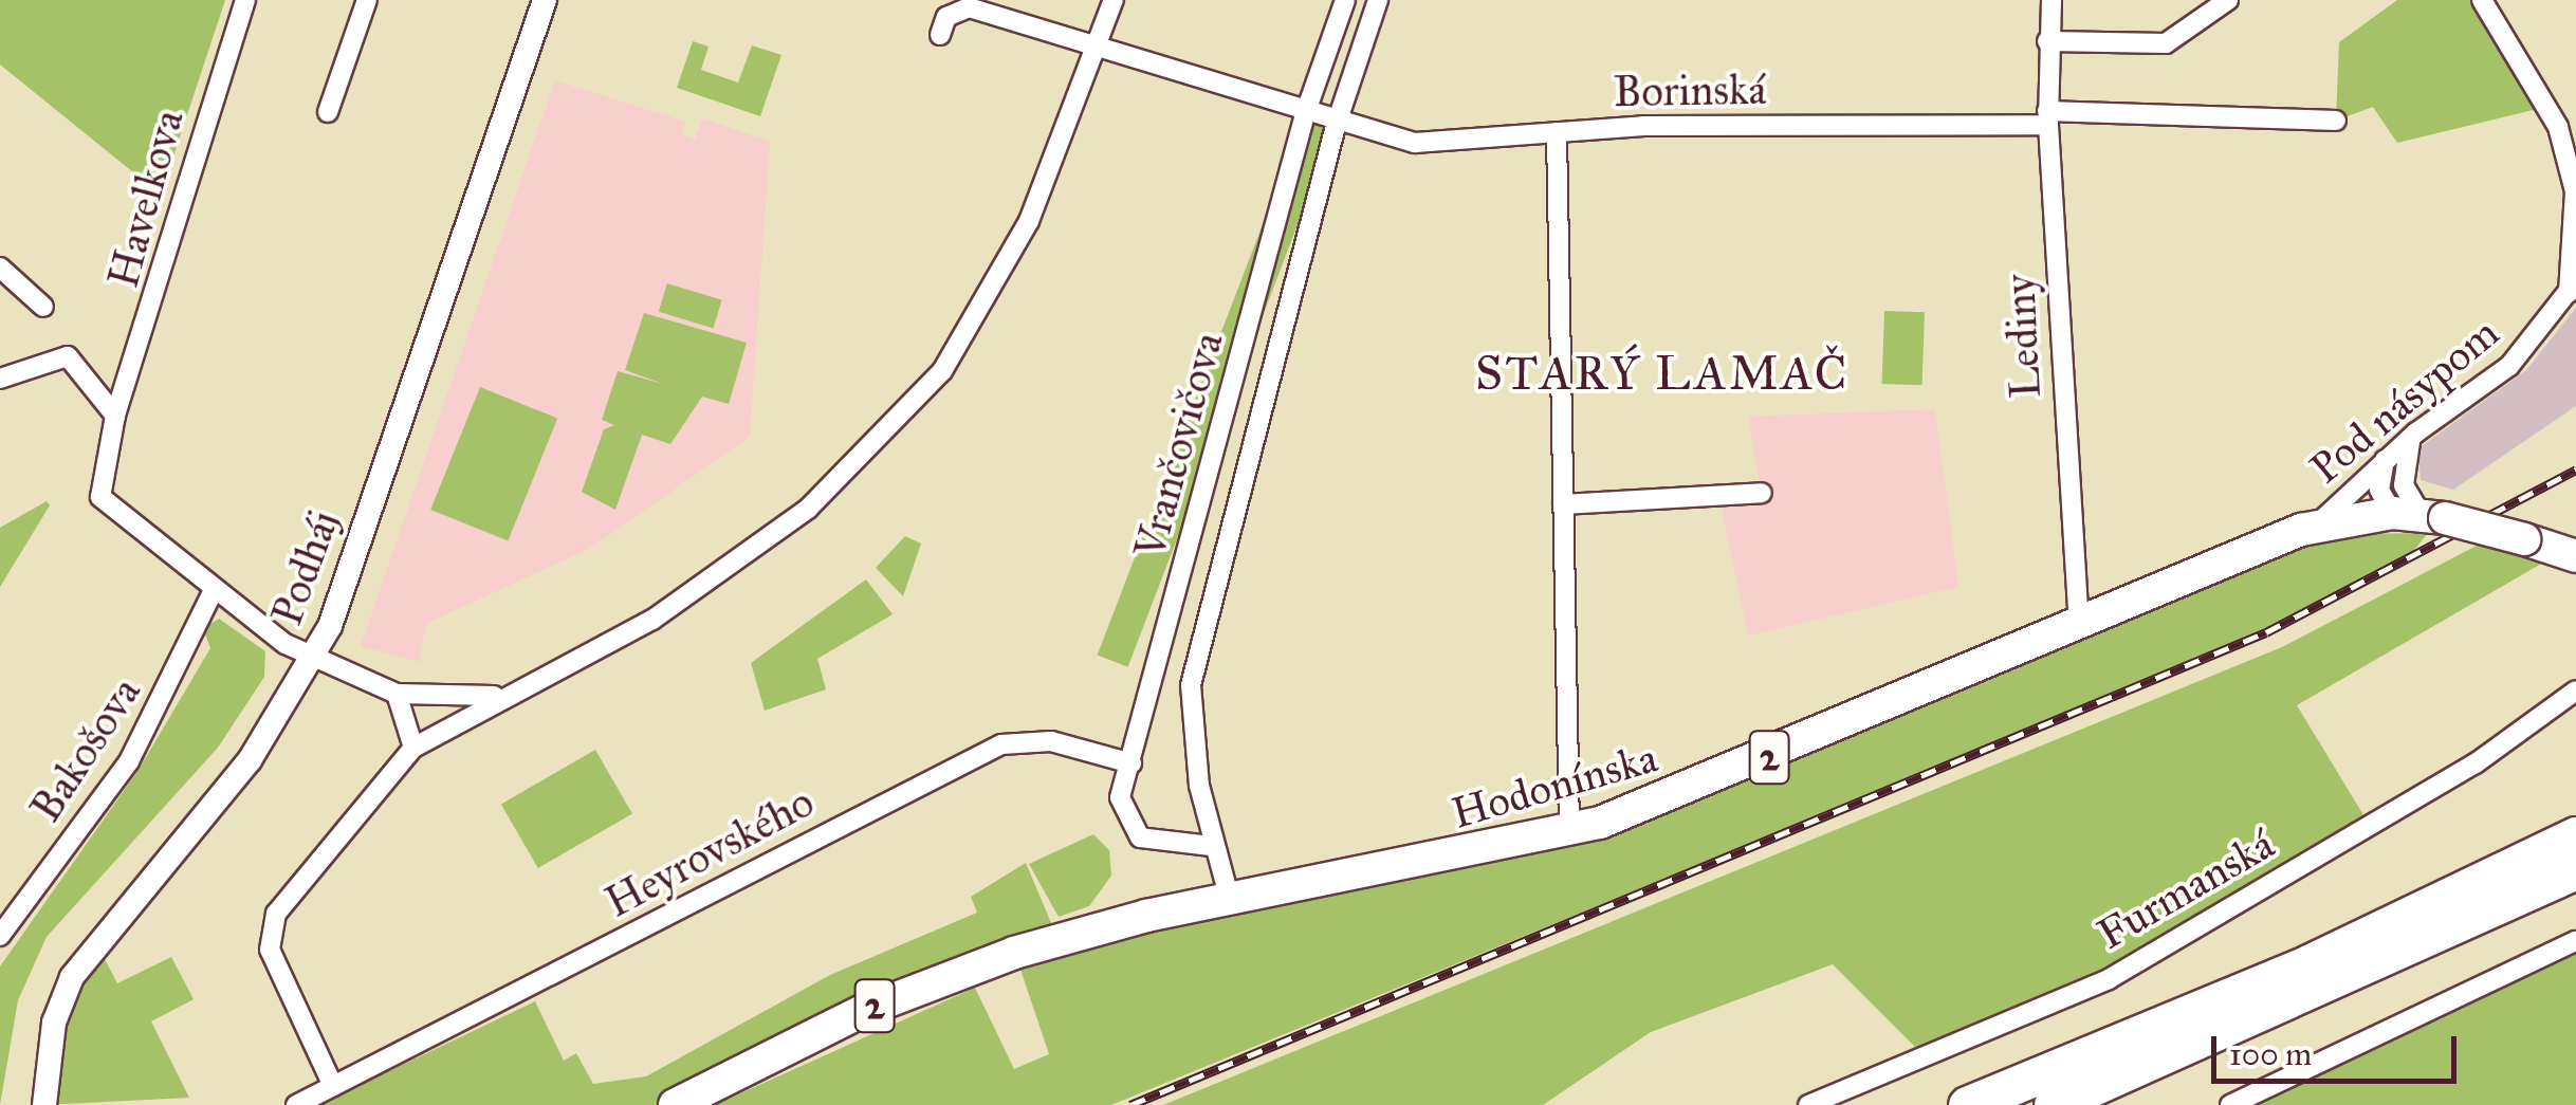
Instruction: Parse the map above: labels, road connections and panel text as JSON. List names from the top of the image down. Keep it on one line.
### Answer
{"streets":{"main road":["2","Hodonínska"],"street":["Borinská","Havelkova","Lediny","Pod násypom","Vrančovičova","Podháj","Bakošova","Heyrovského","Furmanská"]},"crossings":[["Borinská","Lediny"],["Borinská","Vrančovičova"],["Havelkova","Bakošova"],["Lediny","Hodonínska"],["Pod násypom","Hodonínska"],["Vrančovičova","Hodonínska"],["Vrančovičova","Heyrovského"],["2","Hodonínska"]],"districts":["STARÝ LAMAČ"],"scale_bar":"100 m"}
